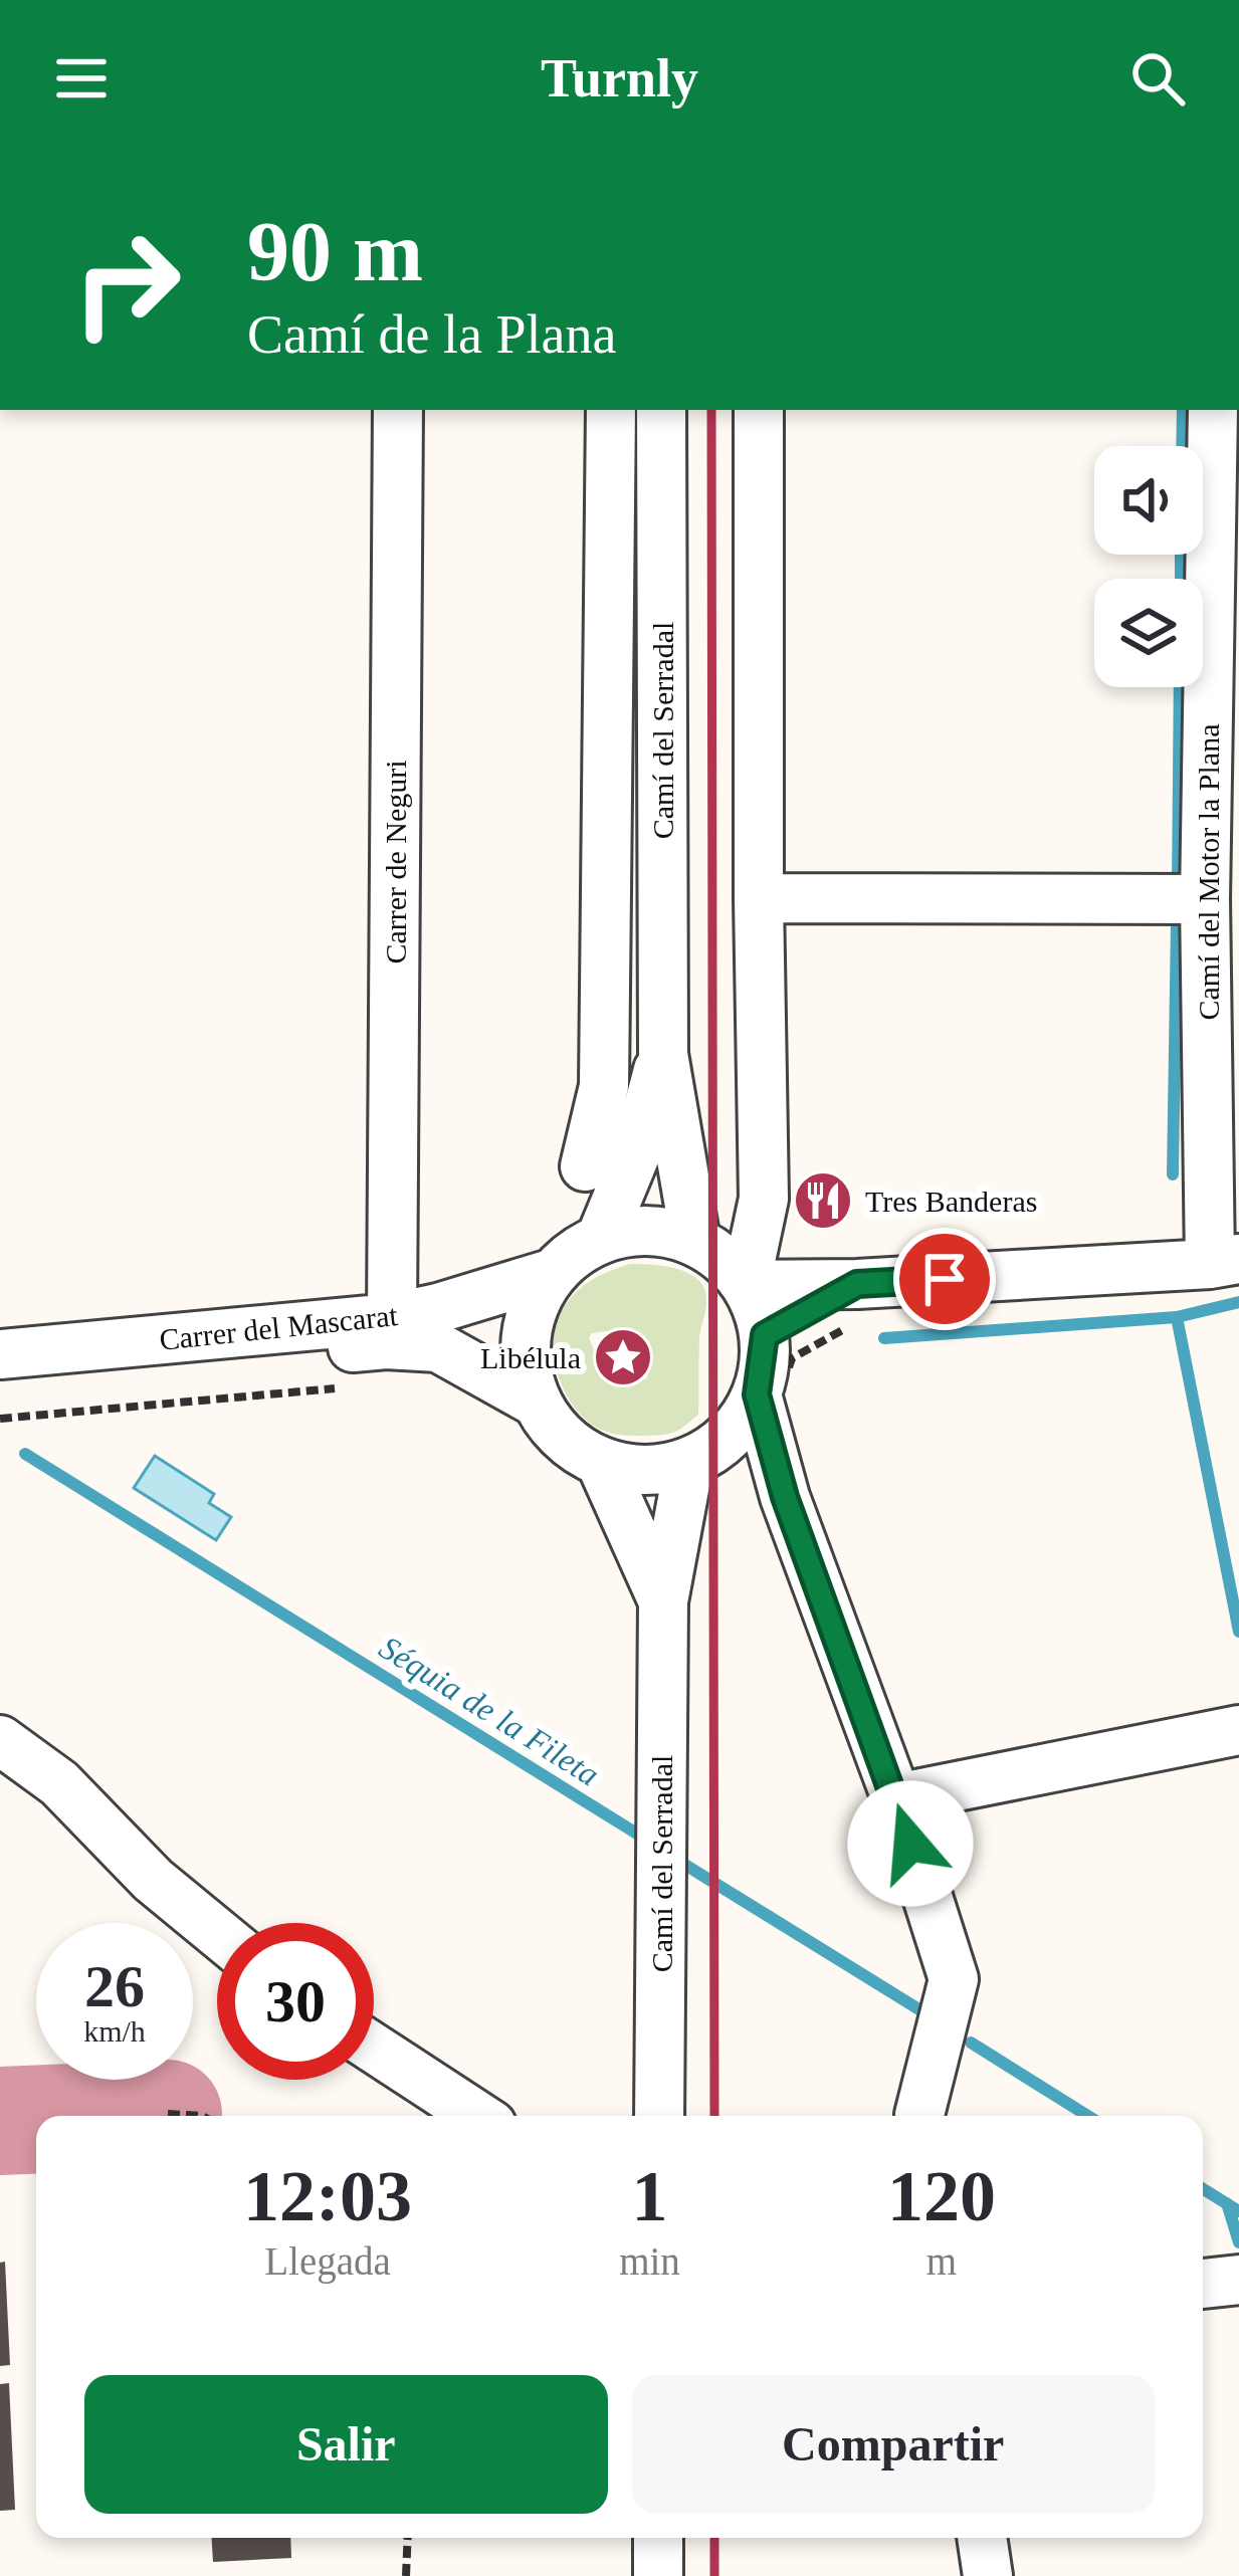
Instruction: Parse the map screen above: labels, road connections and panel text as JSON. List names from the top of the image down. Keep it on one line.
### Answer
{"streets":{"street":["Camí del Serradal","Carrer de Neguri","Camí del Motor la Plana","Carrer del Mascarat"]},"crossings":[["Camí del Serradal","Carrer del Mascarat"],["Carrer de Neguri","Carrer del Mascarat"]],"water":["Séquia de la Fileta"],"places":{"restaurant":["Tres Banderas"],"place":["Libélula"]},"page":{"header":"Turnly","turn":["90 m","Camí de la Plana"],"speed":"26 km/h","limit":"30","eta":["12:03","Llegada","1","min","120","m"],"buttons":["Salir","Compartir"]}}
